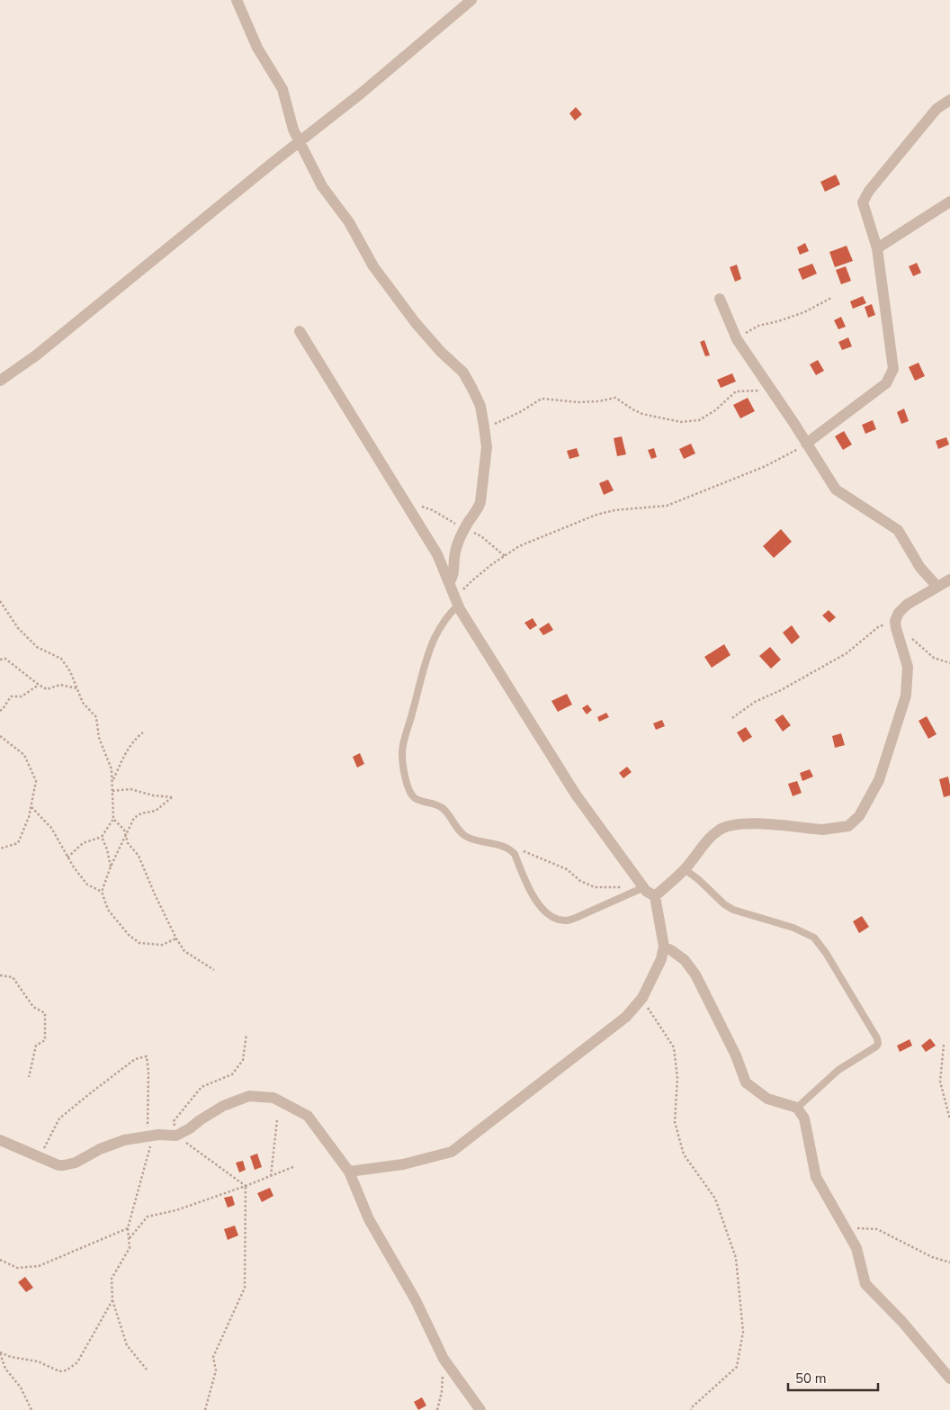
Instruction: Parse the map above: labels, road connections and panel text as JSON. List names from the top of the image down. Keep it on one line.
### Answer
{"scale_bar":"50 m"}
